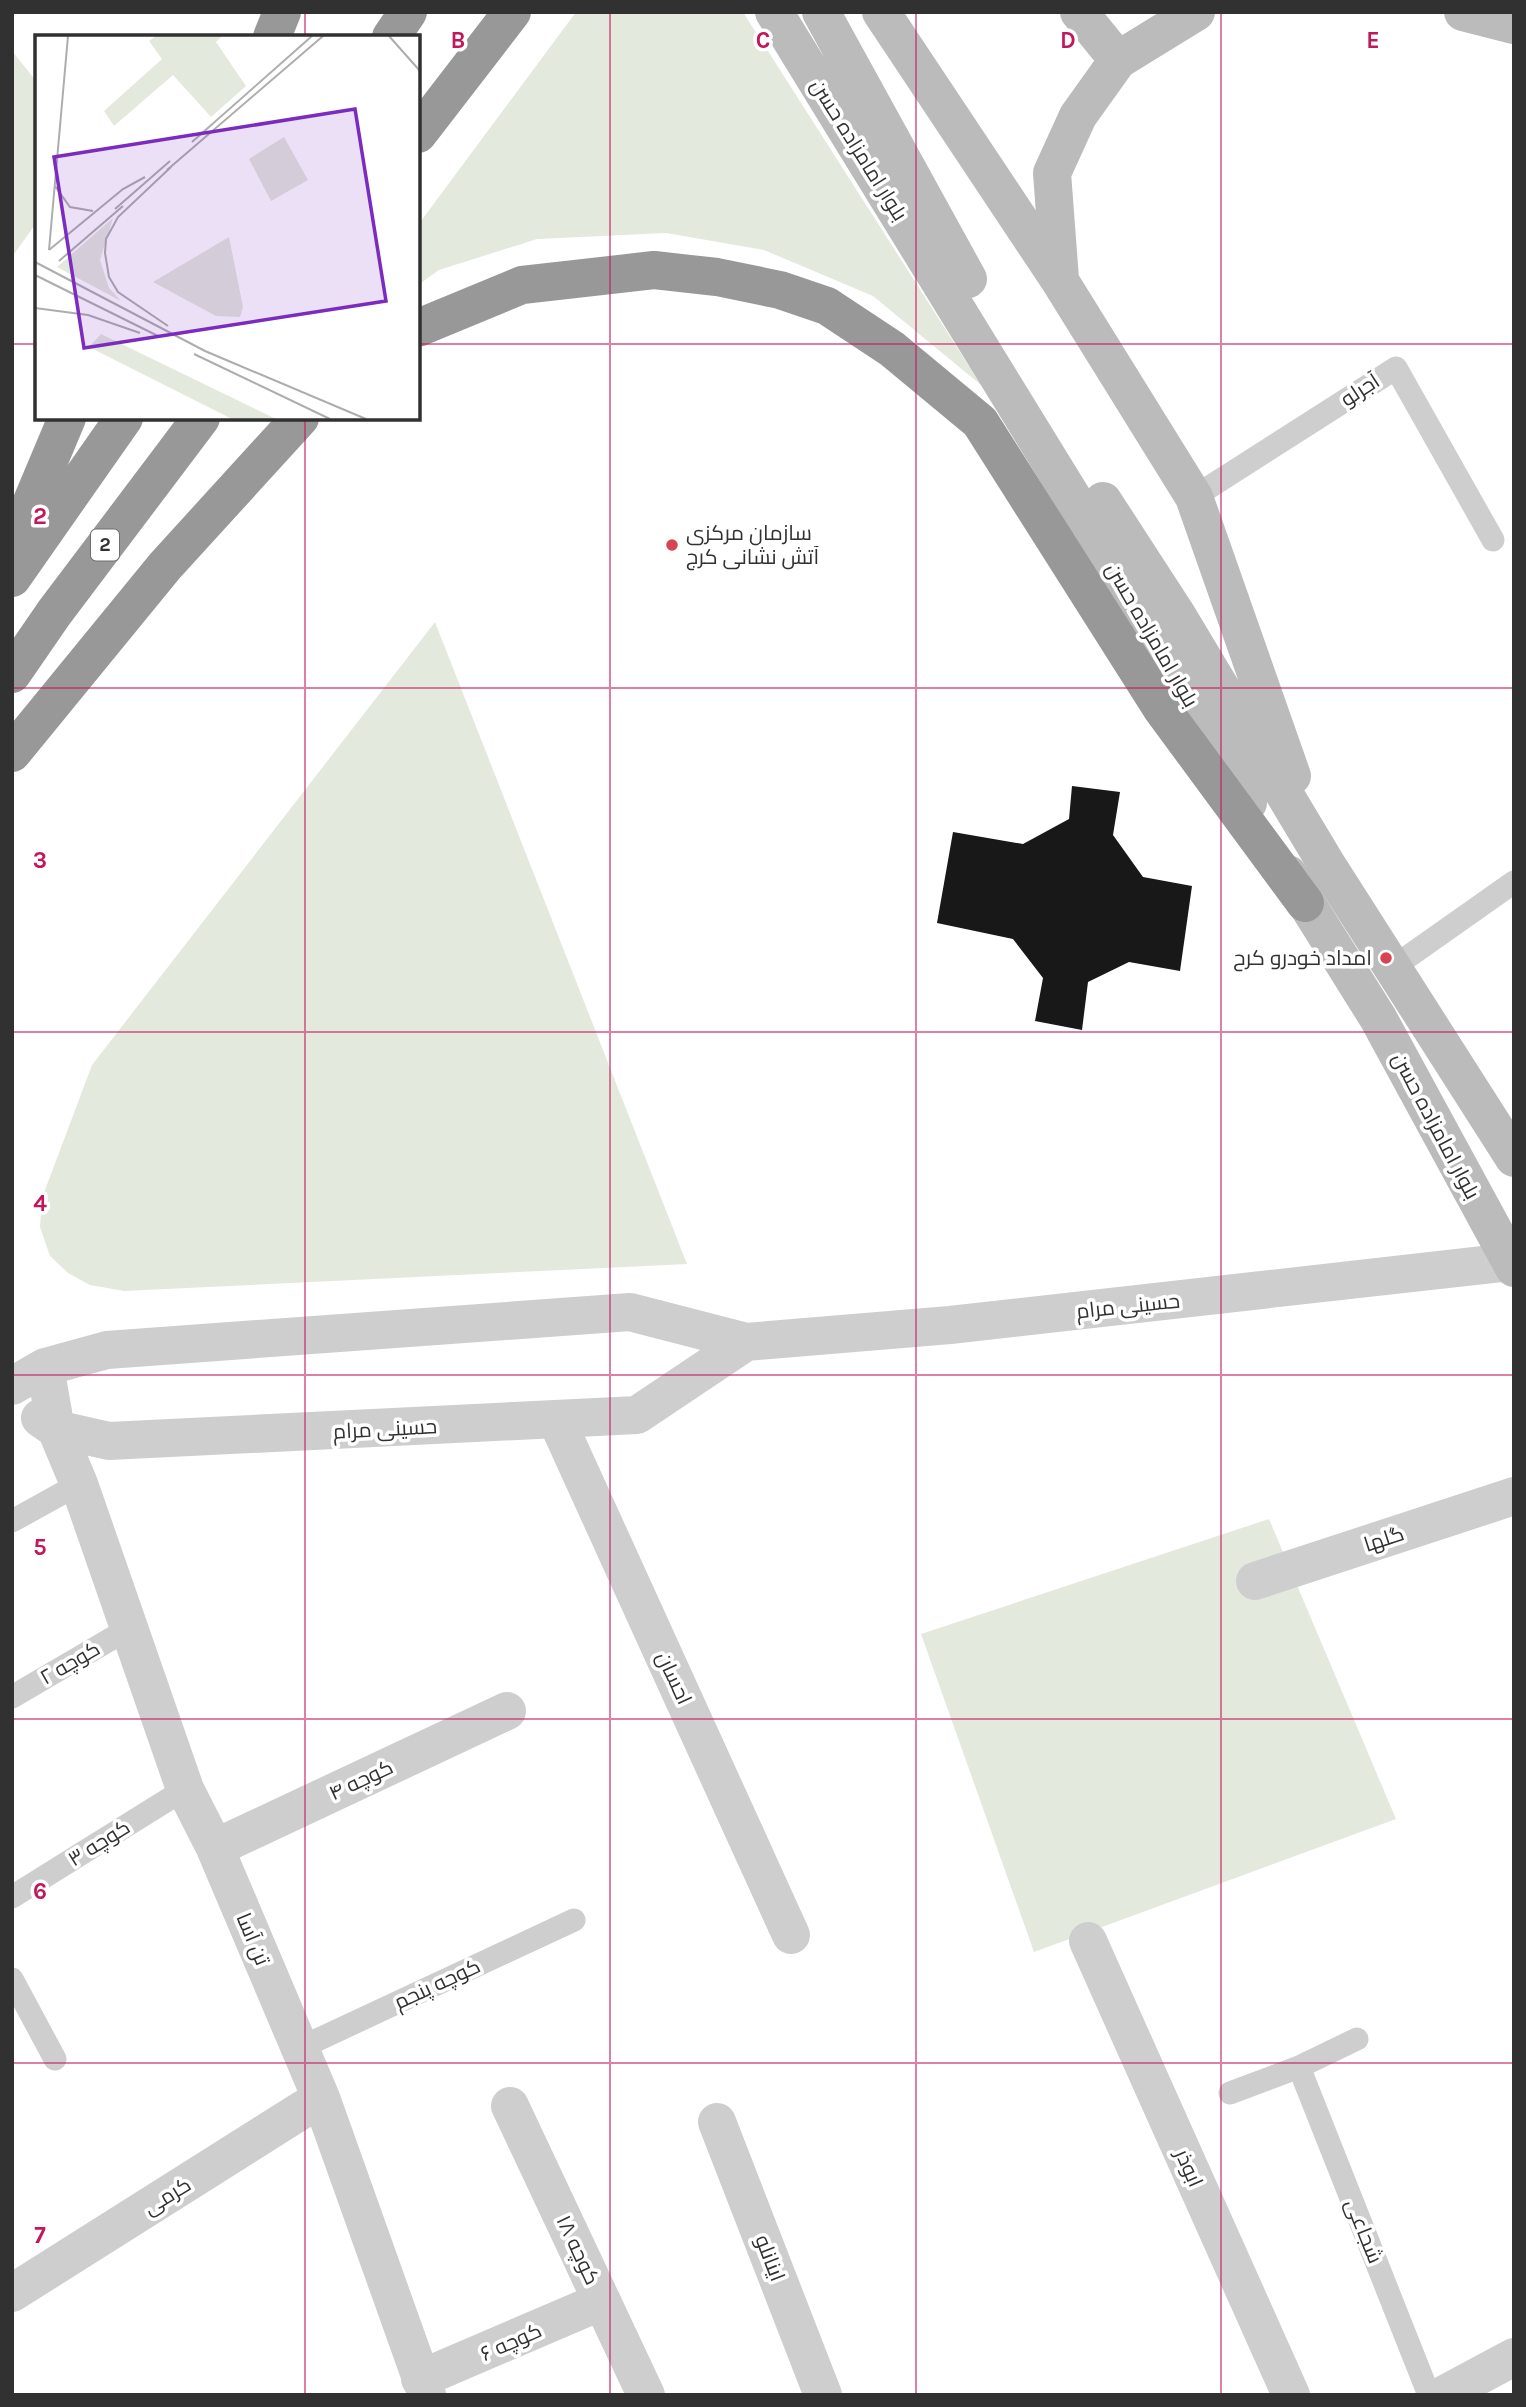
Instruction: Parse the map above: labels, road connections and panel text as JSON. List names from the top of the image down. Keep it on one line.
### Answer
{"streets":{"highway":["2"],"main road":["بلوار امامزاده حسن"],"street":["حسینی مرام","گلها","احسان","کوچه ۴","تن آسا","ابوذر","کرمی","کوچه ۱۸","اینانلو","کوچه ۶"],"lane":["آجرلو","کوچه ۲","کوچه ۳","کوچه پنجم","شجاعی"]},"crossings":[["بلوار امامزاده حسن","حسینی مرام"],["حسینی مرام","احسان"],["حسینی مرام","تن آسا"],["کوچه ۲","تن آسا"],["کوچه ۴","تن آسا"],["کوچه ۳","تن آسا"],["تن آسا","کوچه پنجم"],["تن آسا","کرمی"],["تن آسا","کوچه ۶"],["کوچه ۱۸","کوچه ۶"]],"places":["سازمان مرکزی آتش نشانی کرج","امداد خودرو کرح"],"grid":{"columns":["B","C","D","E"],"rows":["2","3","4","5","6","7"]}}
